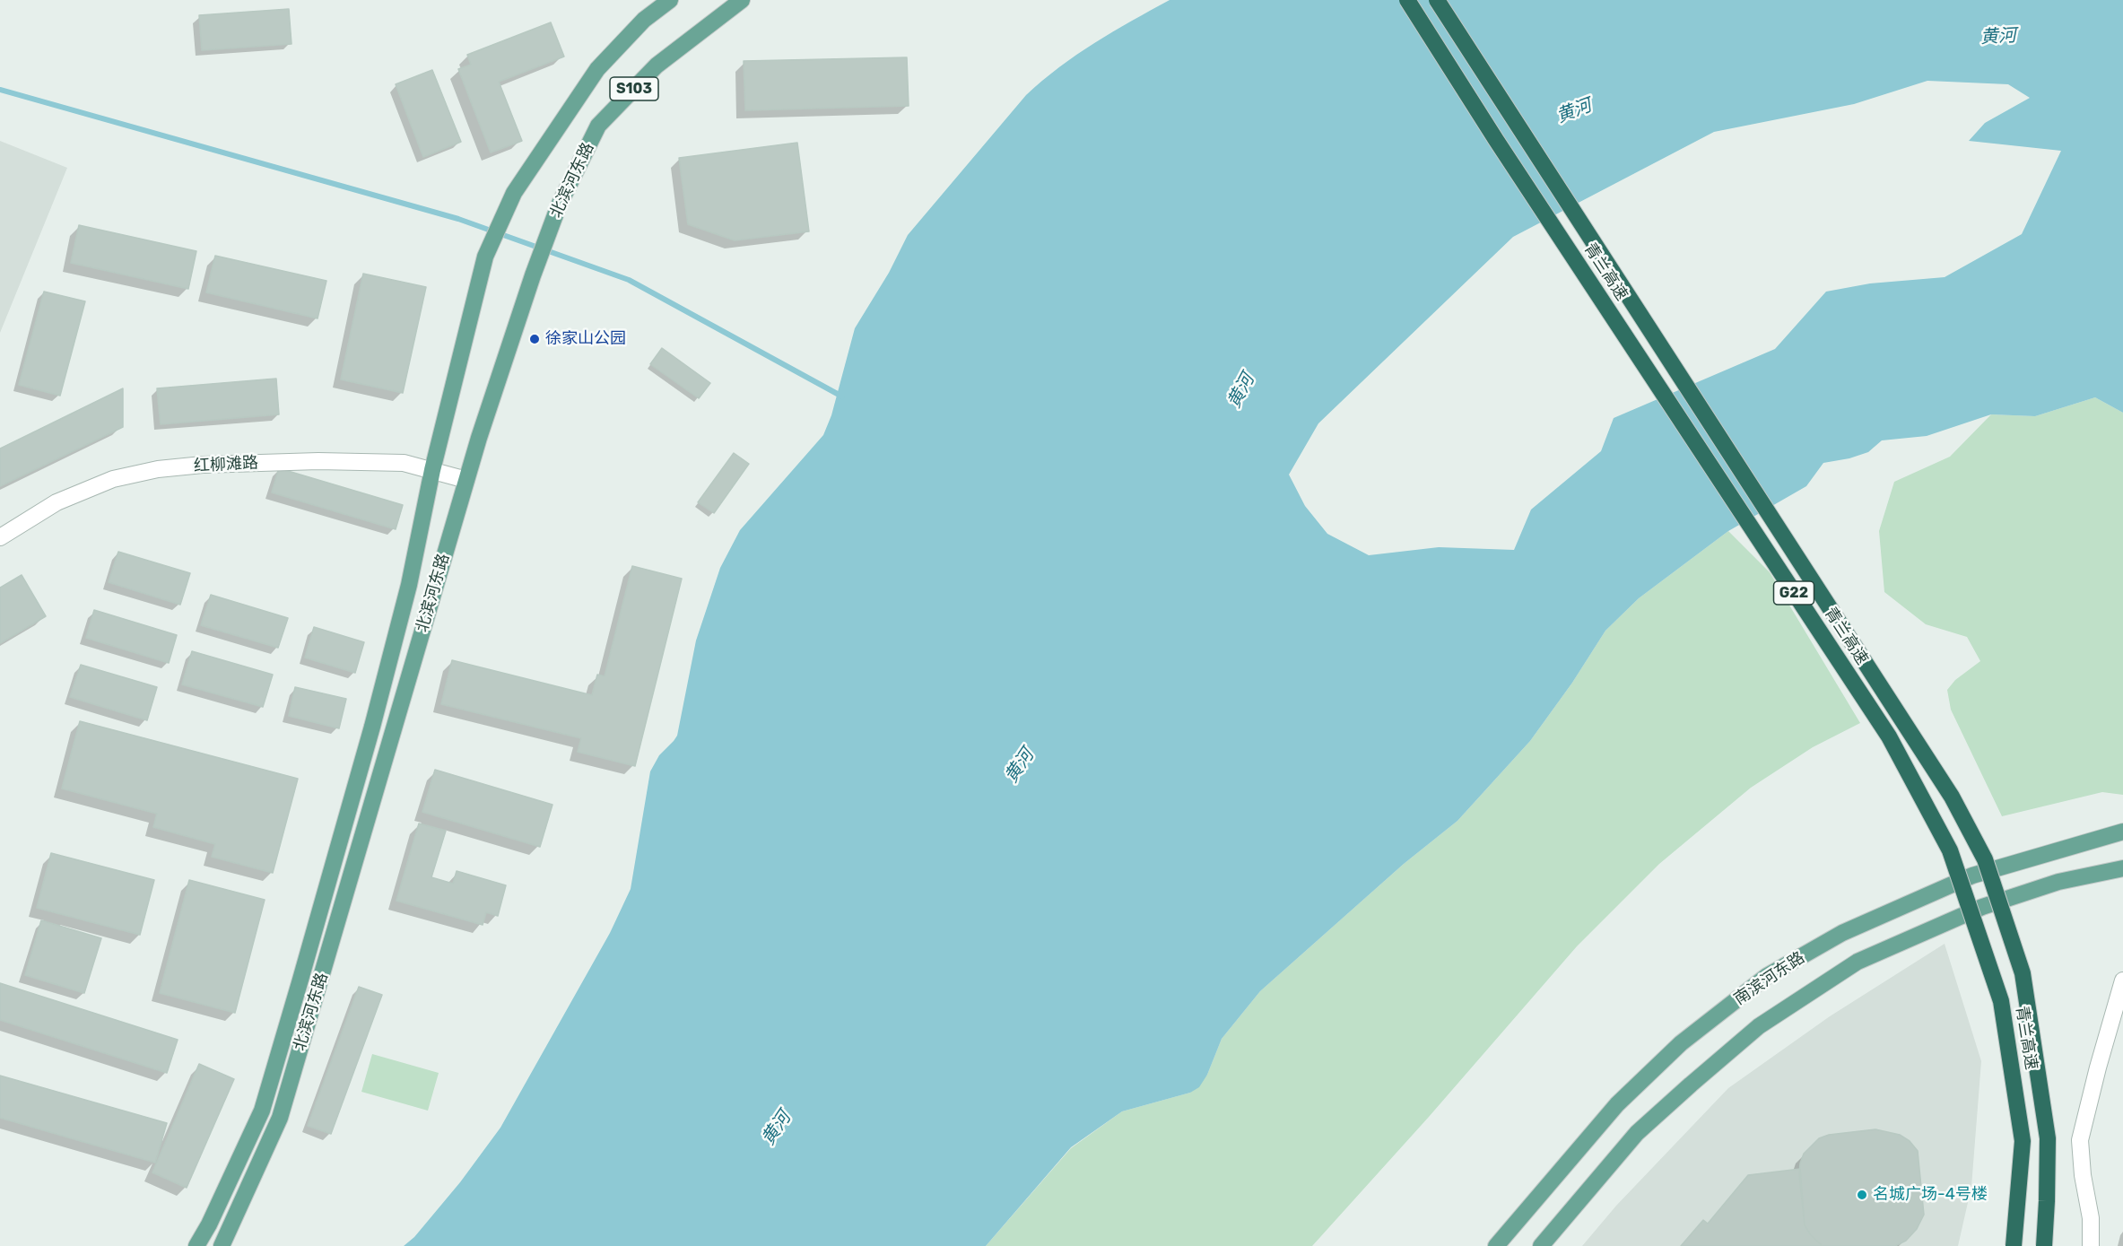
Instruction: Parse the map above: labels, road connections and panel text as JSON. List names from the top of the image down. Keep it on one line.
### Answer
{"streets":{"highway":["青兰高速","G22"],"main road":["S103","北滨河东路","南滨河东路"],"street":["红柳滩路"]},"crossings":[["北滨河东路","红柳滩路"]],"water":["黄河"],"places":["徐家山公园","名城广场-4号楼"]}
